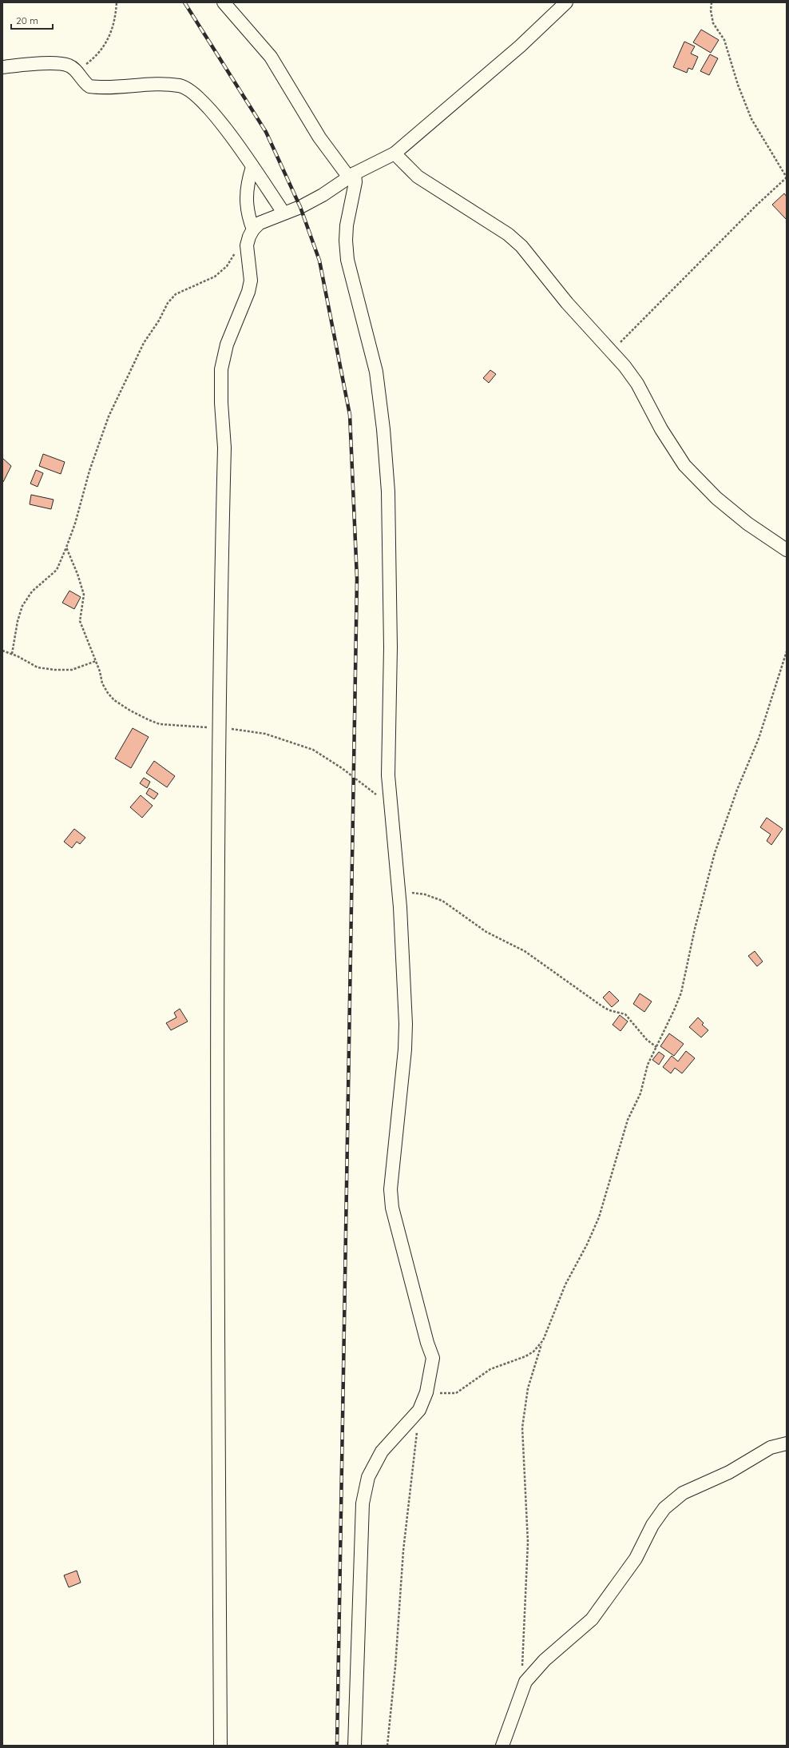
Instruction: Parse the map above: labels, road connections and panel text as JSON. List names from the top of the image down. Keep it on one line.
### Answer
{"scale_bar":"20 m"}
